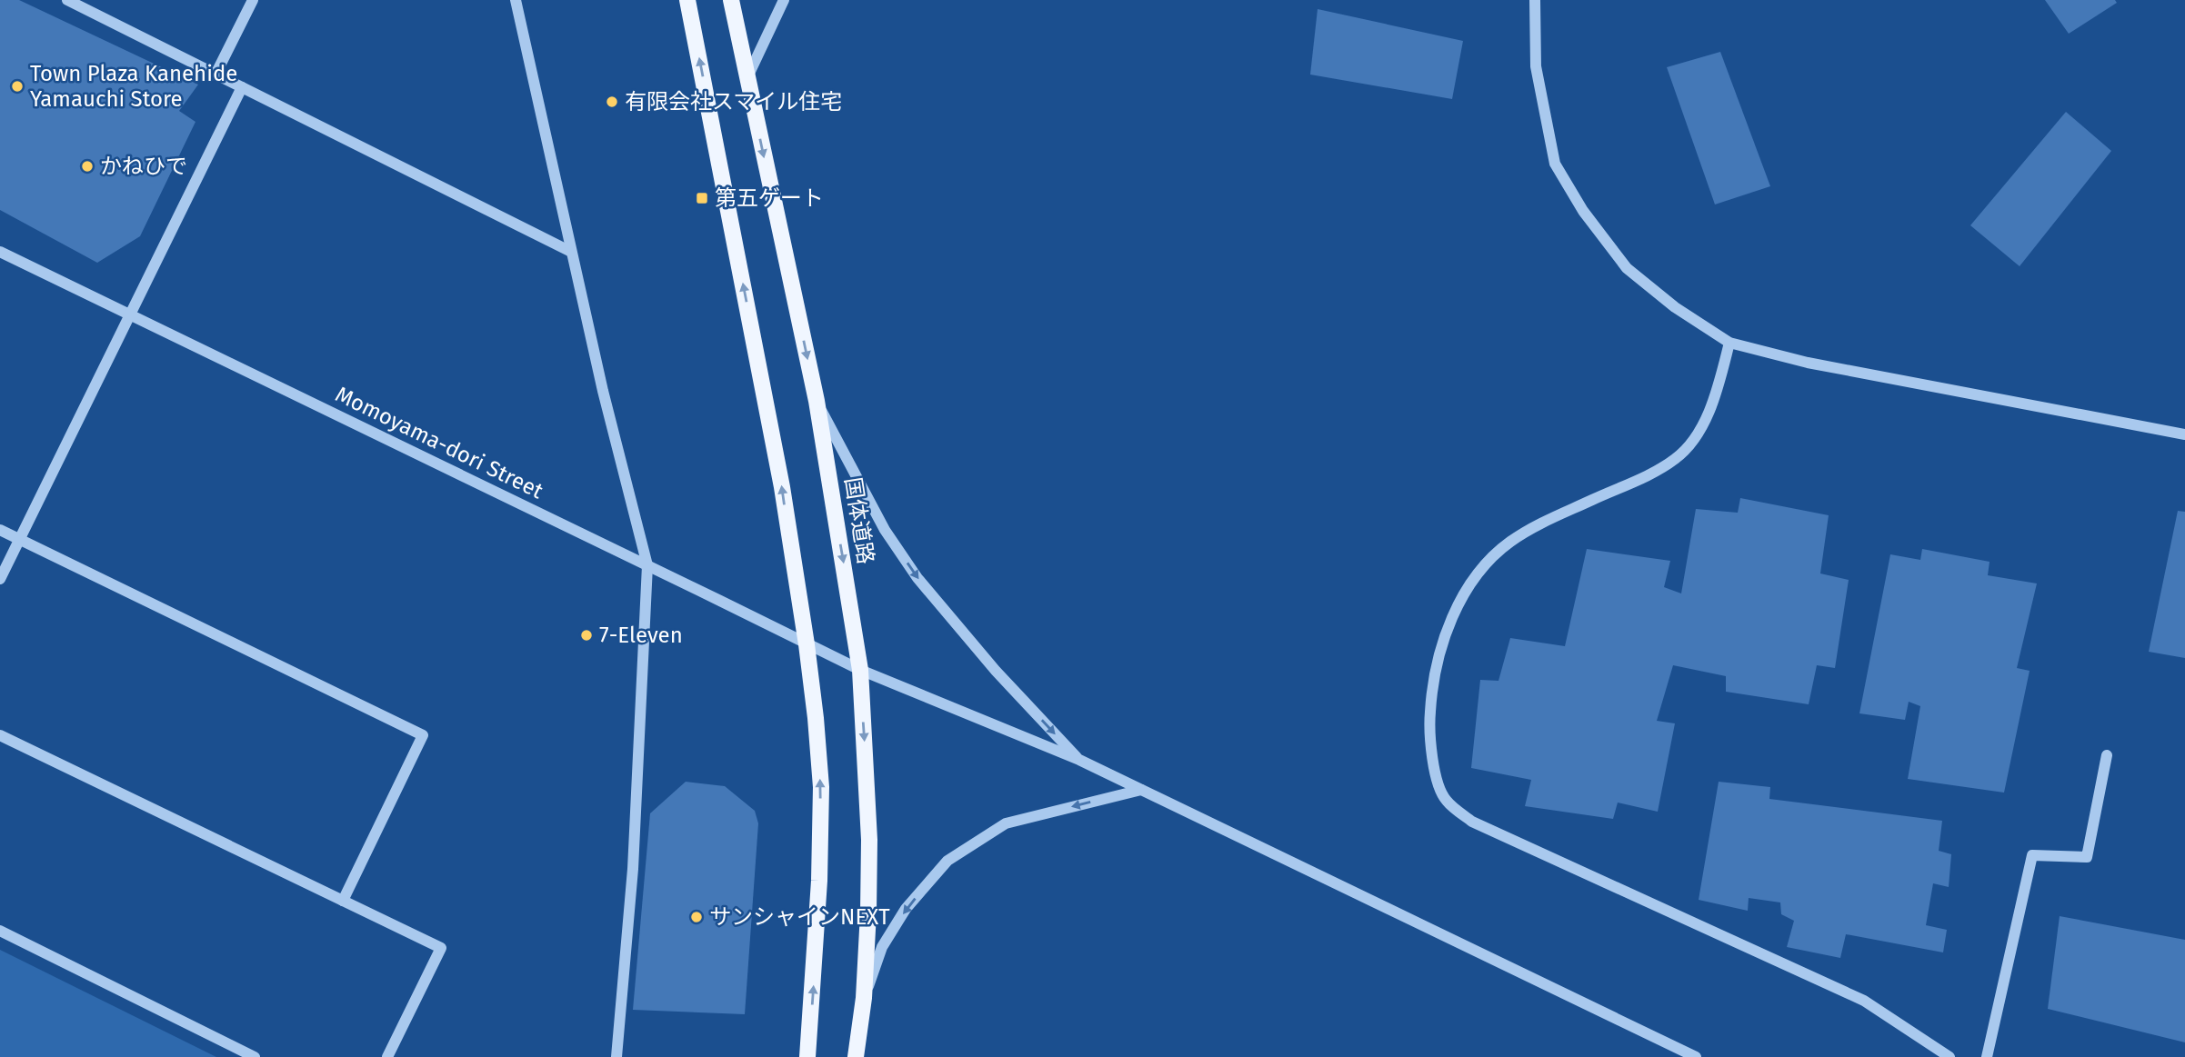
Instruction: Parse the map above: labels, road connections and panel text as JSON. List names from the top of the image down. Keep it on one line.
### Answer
{"streets":{"main road":["国体道路"],"street":["Momoyama-dori Street"]},"crossings":[["Momoyama-dori Street","国体道路"]],"places":{"other":["Town Plaza Kanehide Yamauchi Store","有限会社スマイル住宅","かねひで","7-Eleven","サンシャインNEXT"],"transit":["第五ゲート"]}}
